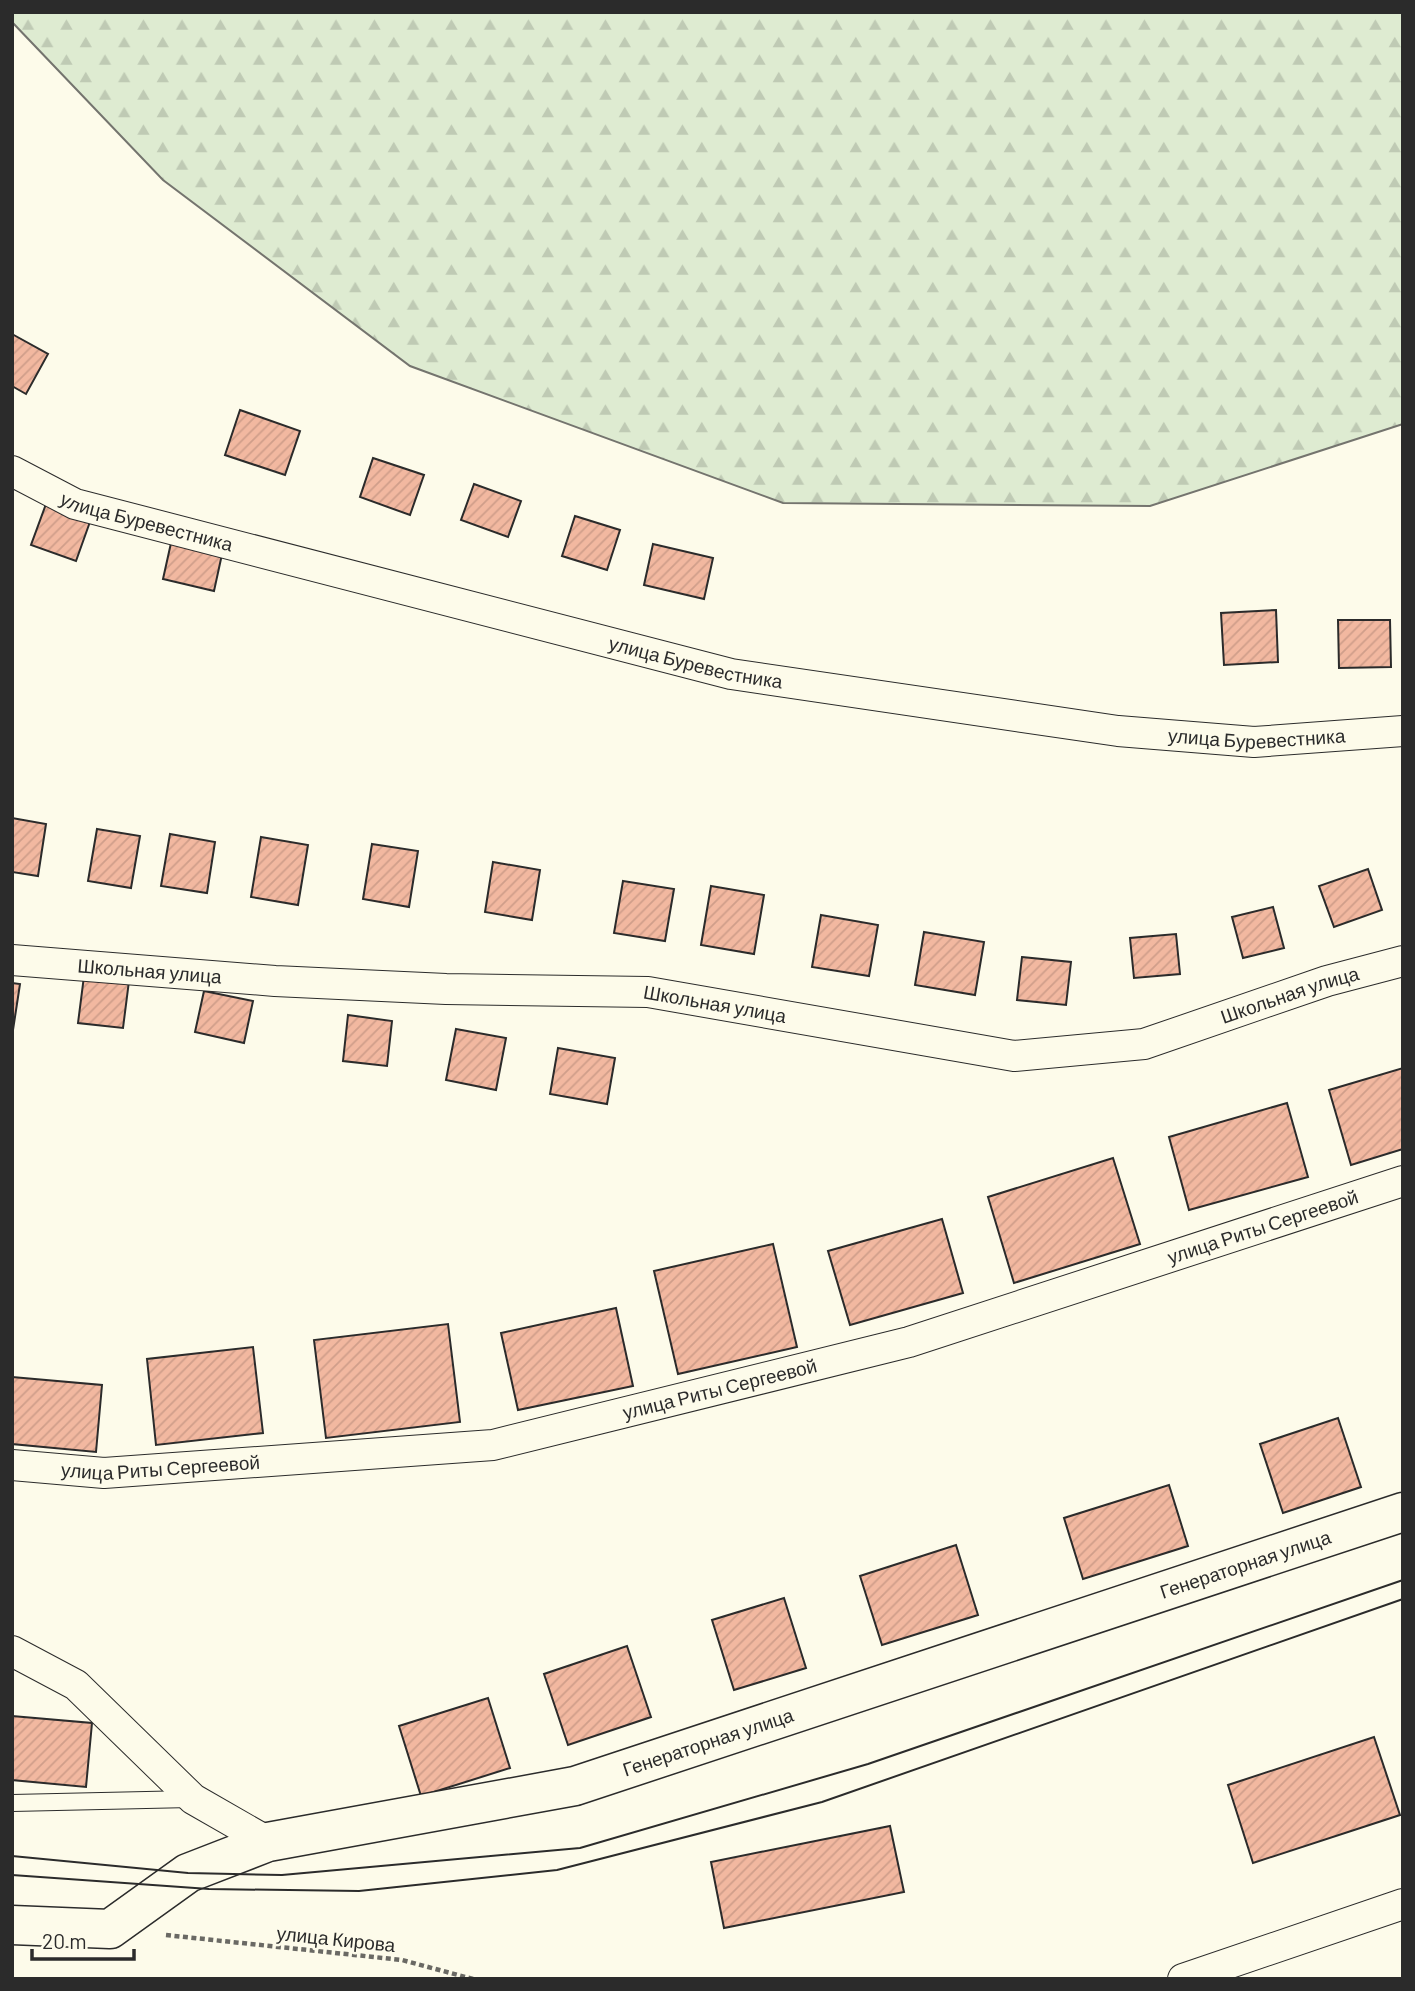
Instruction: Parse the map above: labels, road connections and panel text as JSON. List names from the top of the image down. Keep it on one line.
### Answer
{"streets":{"main road":["Генераторная улица"],"street":["улица Буревестника","Школьная улица","улица Риты Сергеевой"],"path":["улица Кирова"]},"crossings":[["Генераторная улица","улица Кирова"]],"scale_bar":"20 m"}
